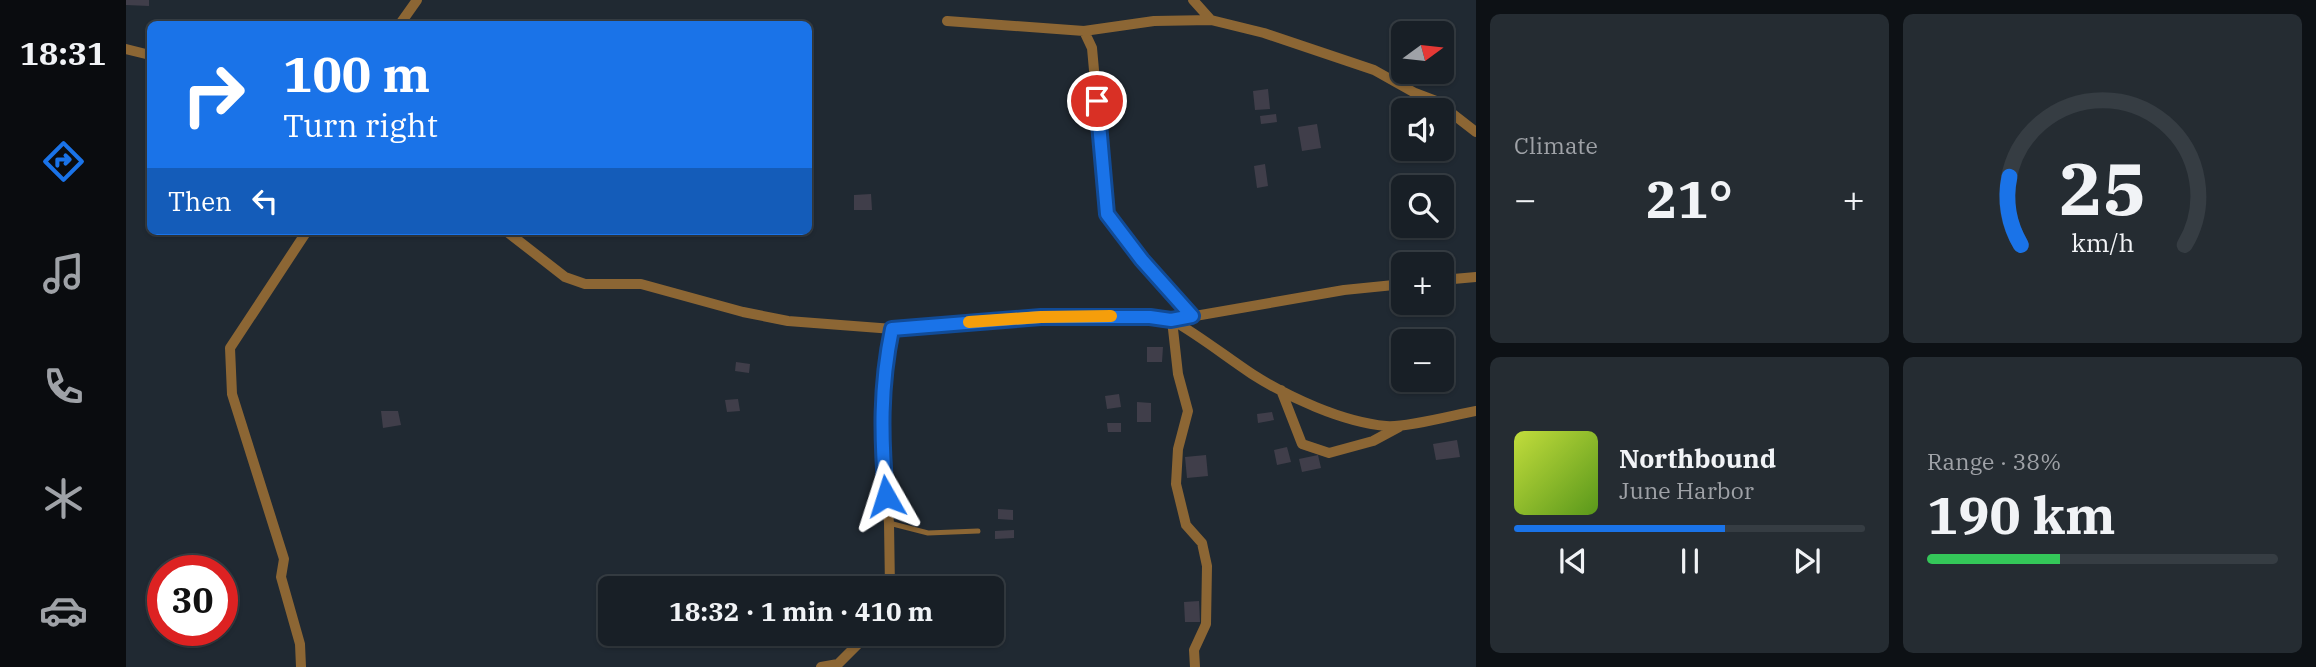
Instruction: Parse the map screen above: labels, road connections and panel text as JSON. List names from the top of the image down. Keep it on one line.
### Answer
{"north":"right","page":{"tabs":"18:31","tile":["Climate",["Range · 38%","190 km"]],"map_buttons":["+","−"],"turn":["100 m","Turn right"],"then":"Then","heat":["−","21°","+"],"song":["Northbound","June Harbor"],"limit":"30","trip":"18:32 · 1 min · 410 m","gauge":["25","km/h"]}}
